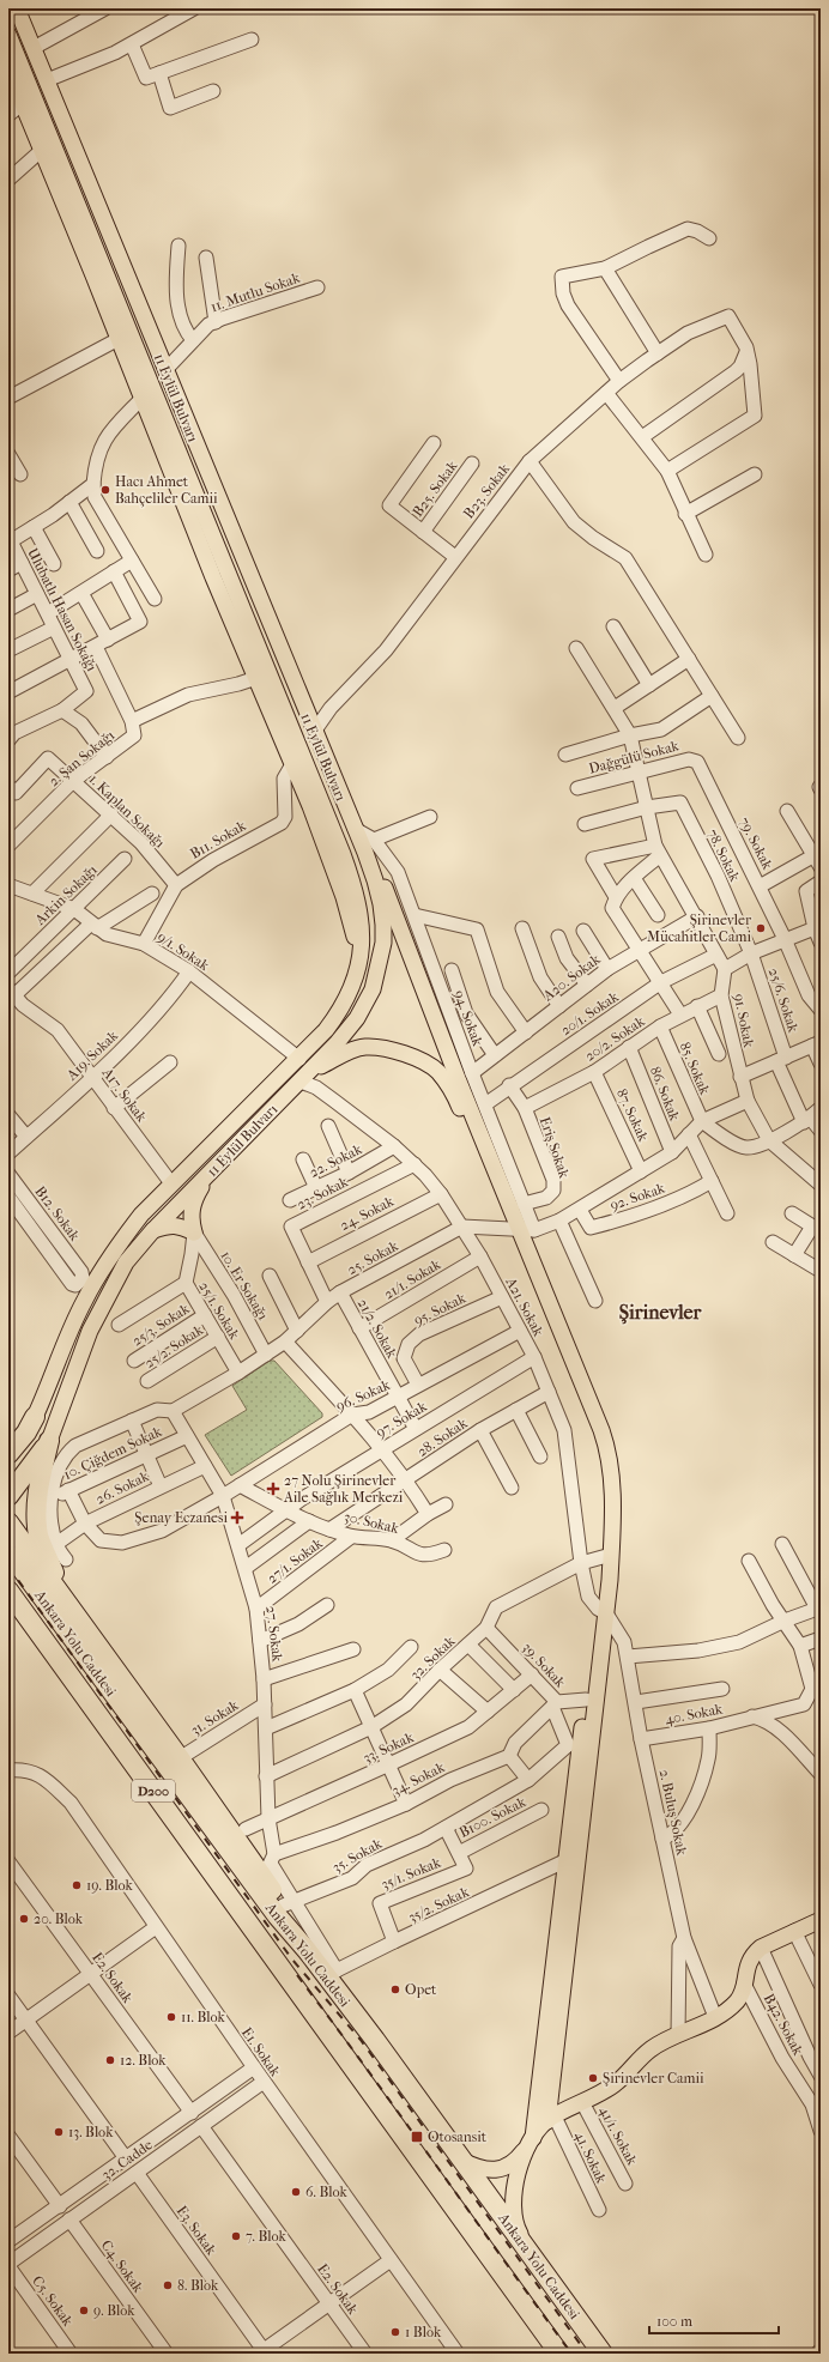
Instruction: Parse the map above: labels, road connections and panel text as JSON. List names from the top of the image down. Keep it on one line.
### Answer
{"streets":{"highway":["Ankara Yolu Caddesi","D200"],"main road":["11 Eylül Bulvarı"],"street":["11. Mutlu Sokak","B25. Sokak","B23. Sokak","Ulubatlı Hasan Sokağı","Dağgülü Sokak","2. Şan Sokağı","1. Kaplan Sokağı","B11. Sokak","79. Sokak","78. Sokak","Arkin Sokağı","9/1. Sokak","A20. Sokak","25/6. Sokak","20/1. Sokak","94. Sokak","91. Sokak","20/2. Sokak","A19. Sokak","85. Sokak","86. Sokak","A17. Sokak","87. Sokak","Eriş Sokak","22. Sokak","23. Sokak","92. Sokak","B12. Sokak","24. Sokak","25. Sokak","21/1. Sokak","10. Er Sokağı","A21. Sokak","95. Sokak","25/1. Sokak","25/3. Sokak","21/2. Sokak","25/2. Sokak","96. Sokak","97. Sokak","28. Sokak","10. Çiğdem Sokak","26. Sokak","30. Sokak","27/1. Sokak","27. Sokak","32. Sokak","39. Sokak","40. Sokak","31. Sokak","33. Sokak","34. Sokak","2. Buluş Sokak","B100. Sokak","35. Sokak","35/1. Sokak","35/2. Sokak","E2. Sokak","B42. Sokak","E1. Sokak","41/1. Sokak","41. Sokak","32. Cadde","E3. Sokak","C4. Sokak","C5. Sokak"]},"crossings":[["11. Mutlu Sokak","11 Eylül Bulvarı"],["11 Eylül Bulvarı","B23. Sokak"],["11 Eylül Bulvarı","9/1. Sokak"],["11 Eylül Bulvarı","94. Sokak"],["11 Eylül Bulvarı","A17. Sokak"],["11 Eylül Bulvarı","A21. Sokak"],["Dağgülü Sokak","79. Sokak"],["2. Şan Sokağı","1. Kaplan Sokağı"],["1. Kaplan Sokağı","B11. Sokak"],["B11. Sokak","9/1. Sokak"],["78. Sokak","25/6. Sokak"],["Arkin Sokağı","9/1. Sokak"],["9/1. Sokak","A19. Sokak"],["A20. Sokak","94. Sokak"],["20/1. Sokak","94. Sokak"],["20/1. Sokak","Eriş Sokak"],["94. Sokak","Eriş Sokak"],["91. Sokak","20/2. Sokak"],["20/2. Sokak","85. Sokak"],["20/2. Sokak","86. Sokak"],["20/2. Sokak","87. Sokak"],["20/2. Sokak","Eriş Sokak"],["A19. Sokak","A17. Sokak"],["22. Sokak","A21. Sokak"],["23. Sokak","24. Sokak"],["23. Sokak","25. Sokak"],["23. Sokak","A21. Sokak"],["24. Sokak","A21. Sokak"],["25. Sokak","10. Er Sokağı"],["25. Sokak","A21. Sokak"],["25. Sokak","25/1. Sokak"],["25. Sokak","21/2. Sokak"],["25. Sokak","10. Çiğdem Sokak"],["25. Sokak","26. Sokak"],["25. Sokak","27. Sokak"],["21/1. Sokak","A21. Sokak"],["21/1. Sokak","21/2. Sokak"],["10. Er Sokağı","25/1. Sokak"],["A21. Sokak","95. Sokak"],["A21. Sokak","96. Sokak"],["A21. Sokak","97. Sokak"],["A21. Sokak","28. Sokak"],["A21. Sokak","32. Sokak"],["A21. Sokak","2. Buluş Sokak"],["95. Sokak","96. Sokak"],["25/1. Sokak","25/3. Sokak"],["25/1. Sokak","25/2. Sokak"],["21/2. Sokak","96. Sokak"],["21/2. Sokak","97. Sokak"],["96. Sokak","10. Çiğdem Sokak"],["96. Sokak","26. Sokak"],["96. Sokak","30. Sokak"],["96. Sokak","27. Sokak"],["97. Sokak","30. Sokak"],["97. Sokak","27. Sokak"],["28. Sokak","30. Sokak"],["10. Çiğdem Sokak","27. Sokak"],["26. Sokak","27. Sokak"],["30. Sokak","27/1. Sokak"],["27/1. Sokak","27. Sokak"],["27. Sokak","32. Sokak"],["27. Sokak","31. Sokak"],["27. Sokak","33. Sokak"],["27. Sokak","34. Sokak"],["Ankara Yolu Caddesi","35/2. Sokak"],["32. Sokak","39. Sokak"],["39. Sokak","33. Sokak"],["39. Sokak","35. Sokak"],["40. Sokak","2. Buluş Sokak"],["B100. Sokak","35/1. Sokak"],["35/1. Sokak","35/2. Sokak"],["E2. Sokak","32. Cadde"],["E1. Sokak","32. Cadde"],["32. Cadde","E3. Sokak"],["32. Cadde","C4. Sokak"],["32. Cadde","C5. Sokak"]],"districts":["Şirinevler"],"places":{"other":["Hacı Ahmet Bahçeliler Camii","Şirinevler Mücahitler Cami","19. Blok","20. Blok","Opet","11. Blok","12. Blok","Şirinevler Camii","13. Blok","6. Blok","7. Blok","8. Blok","9. Blok","1 Blok"],"health":["27 Nolu Şirinevler Aile Sağlık Merkezi","Şenay Eczanesi"],"transit":["Otosansit"]},"scale_bar":"100 m"}
